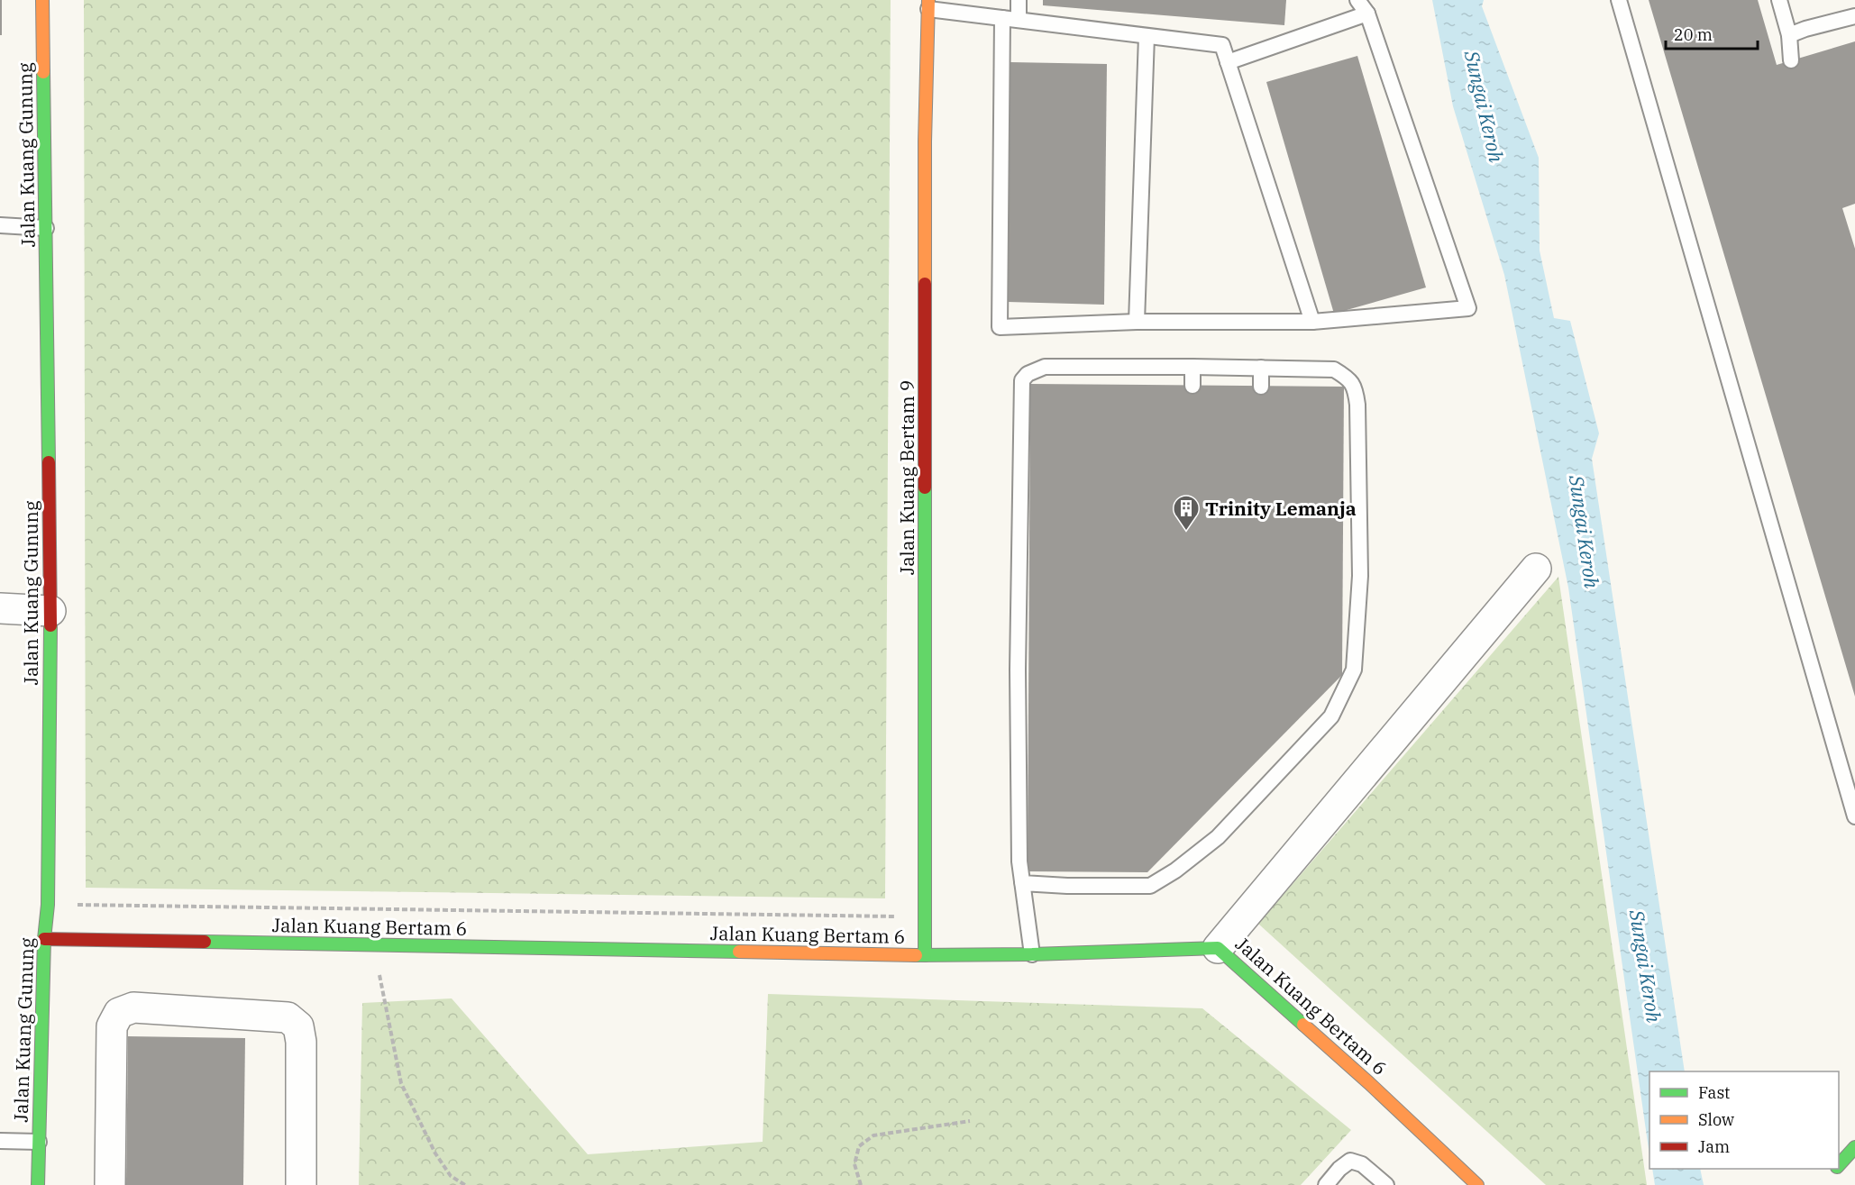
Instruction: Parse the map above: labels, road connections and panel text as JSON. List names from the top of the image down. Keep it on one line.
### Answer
{"streets":{"street":["Jalan Kuang Gunung","Jalan Kuang Bertam 9","Jalan Kuang Bertam 6"]},"crossings":[["Jalan Kuang Gunung","Jalan Kuang Bertam 6"],["Jalan Kuang Bertam 9","Jalan Kuang Bertam 6"]],"water":["Sungai Keroh"],"places":{"building":["Trinity Lemanja"]},"legend":["Fast","Slow","Jam"],"scale_bar":"20 m"}
